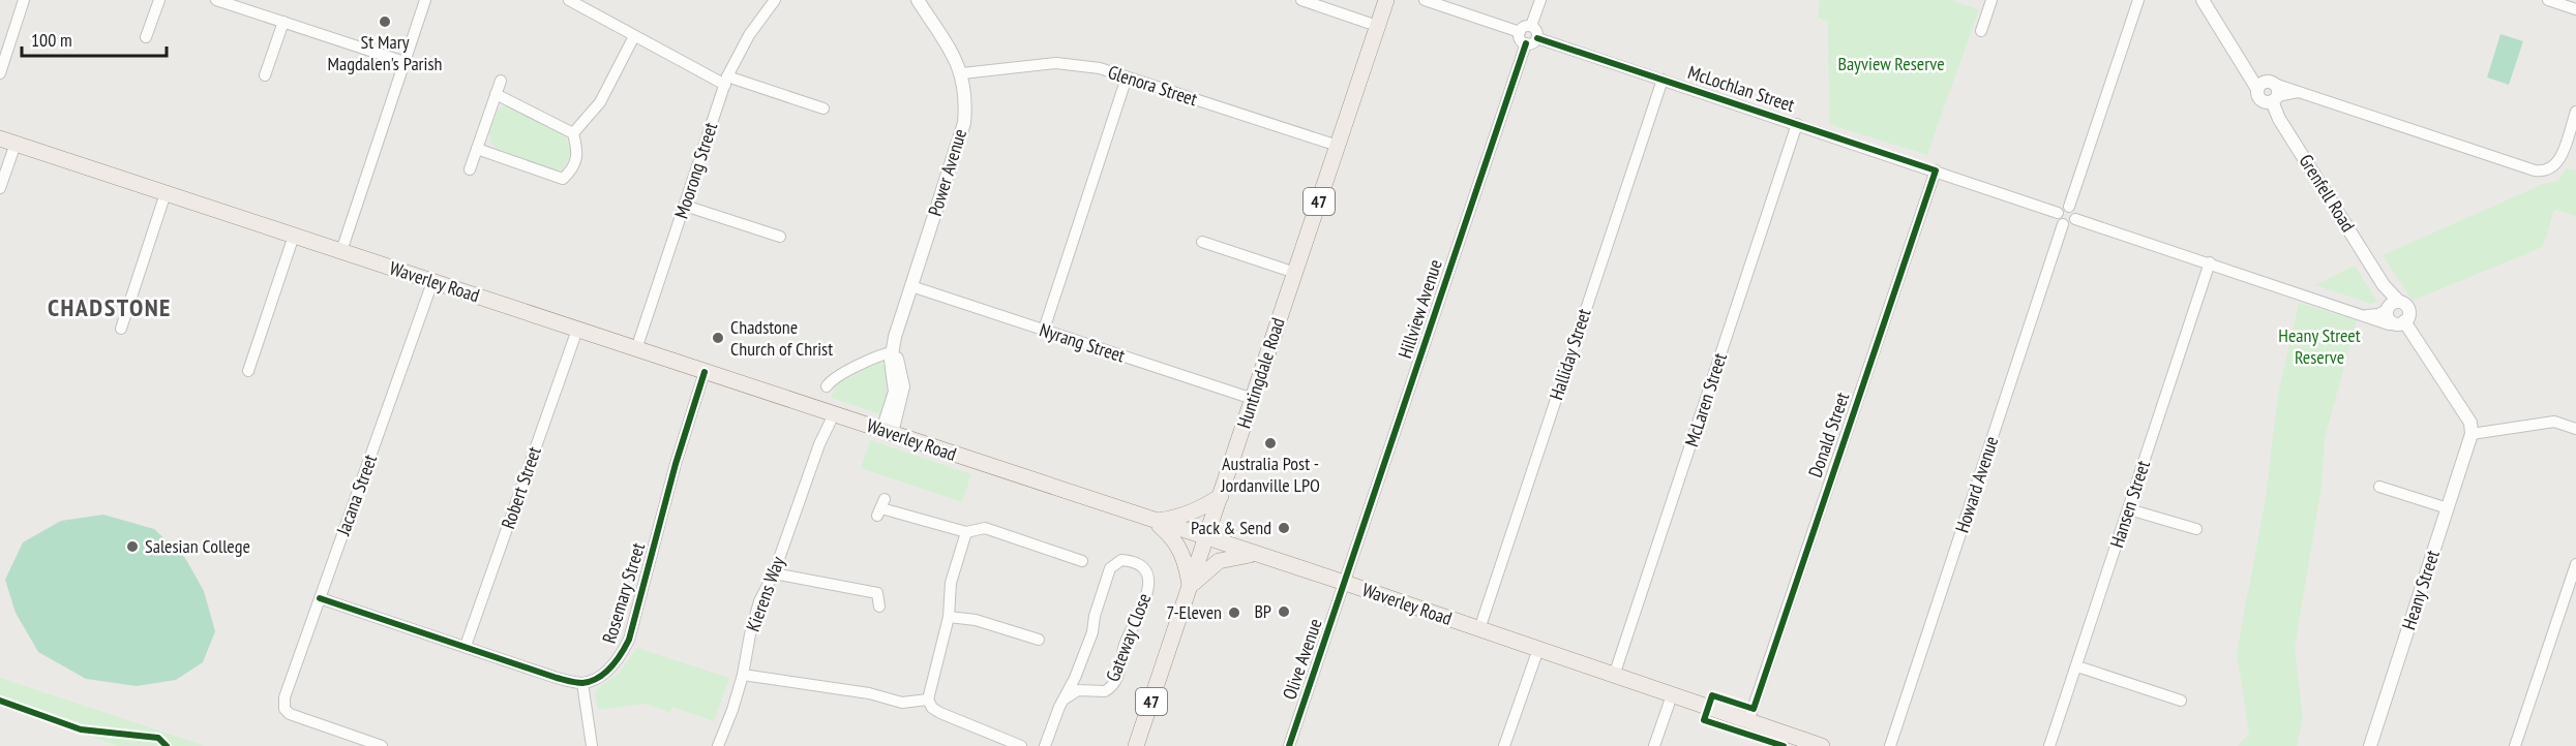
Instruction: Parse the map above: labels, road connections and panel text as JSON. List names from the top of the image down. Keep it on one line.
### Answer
{"streets":{"main road":["47","Waverley Road","Huntingdale Road"],"street":["Glenora Street","McLochlan Street","Moorong Street","Power Avenue","Grenfell Road","Hillview Avenue","Nyrang Street","Halliday Street","McLaren Street","Donald Street","Howard Avenue","Robert Street","Jacana Street","Hansen Street","Heany Street","Rosemary Street","Kierens Way","Gateway Close","Olive Avenue"]},"crossings":[["Glenora Street","Power Avenue"],["Glenora Street","Huntingdale Road"],["McLochlan Street","Hillview Avenue"],["McLochlan Street","Halliday Street"],["McLochlan Street","McLaren Street"],["McLochlan Street","Donald Street"],["McLochlan Street","Howard Avenue"],["Moorong Street","Waverley Road"],["Power Avenue","Waverley Road"],["Power Avenue","Nyrang Street"],["Waverley Road","Hillview Avenue"],["Waverley Road","Halliday Street"],["Waverley Road","Huntingdale Road"],["Waverley Road","McLaren Street"],["Waverley Road","Donald Street"],["Waverley Road","Robert Street"],["Waverley Road","Jacana Street"],["Waverley Road","Rosemary Street"],["Waverley Road","Kierens Way"],["Waverley Road","Olive Avenue"],["Hillview Avenue","Olive Avenue"],["Nyrang Street","Huntingdale Road"]],"districts":["CHADSTONE"],"parks":["Bayview Reserve","Heany Street Reserve"],"places":["St Mary Magdalen's Parish","Chadstone Church of Christ","Australia Post - Jordanville LPO","Pack & Send","Salesian College","BP","7-Eleven"],"scale_bar":"100 m"}
